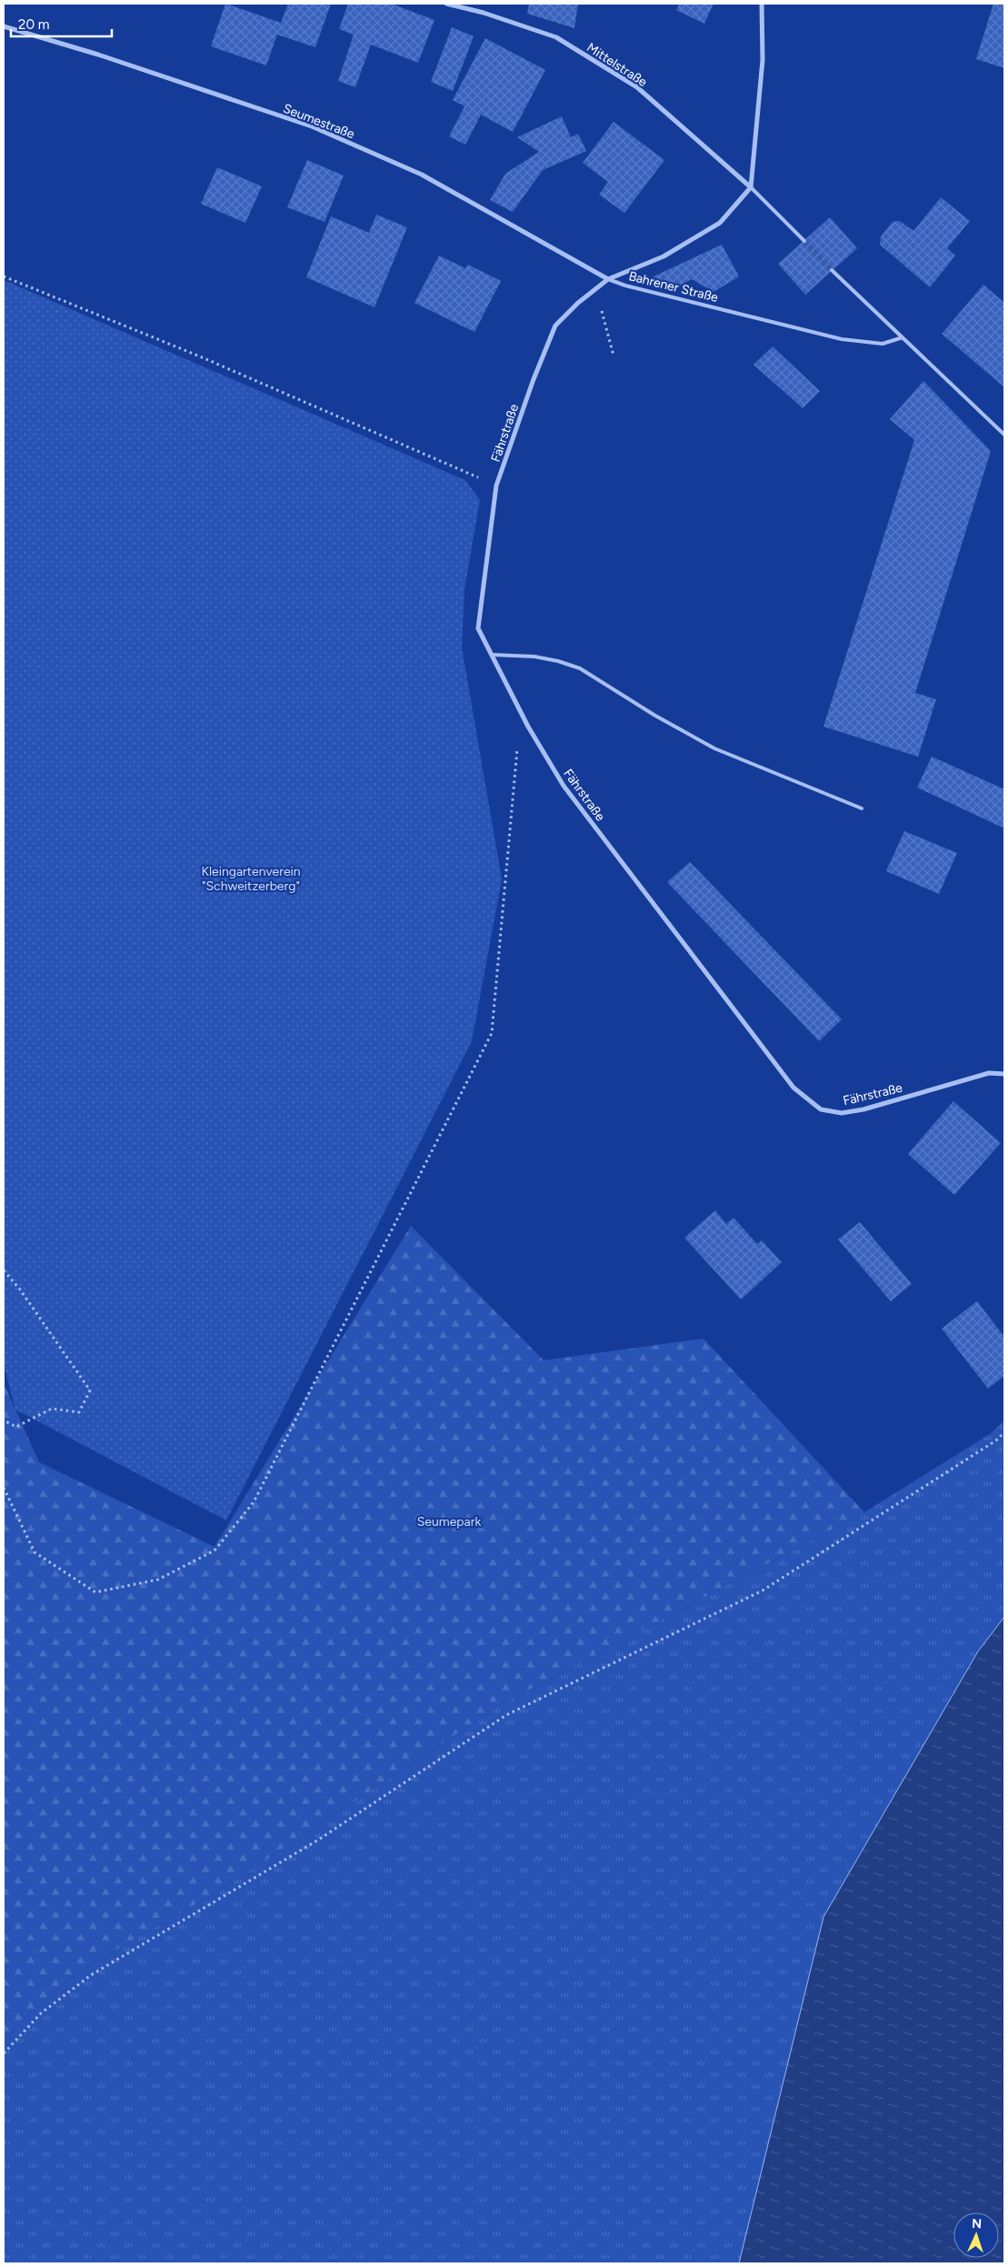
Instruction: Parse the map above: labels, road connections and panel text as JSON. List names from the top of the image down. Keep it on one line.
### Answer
{"streets":{"street":["Mittelstraße","Seumestraße","Bahrener Straße","Fährstraße"]},"crossings":[["Mittelstraße","Bahrener Straße"],["Seumestraße","Bahrener Straße"],["Seumestraße","Fährstraße"],["Bahrener Straße","Fährstraße"]],"parks":["Kleingartenverein \"Schweitzerberg\"","Seumepark"],"scale_bar":"20 m","north":"top"}
